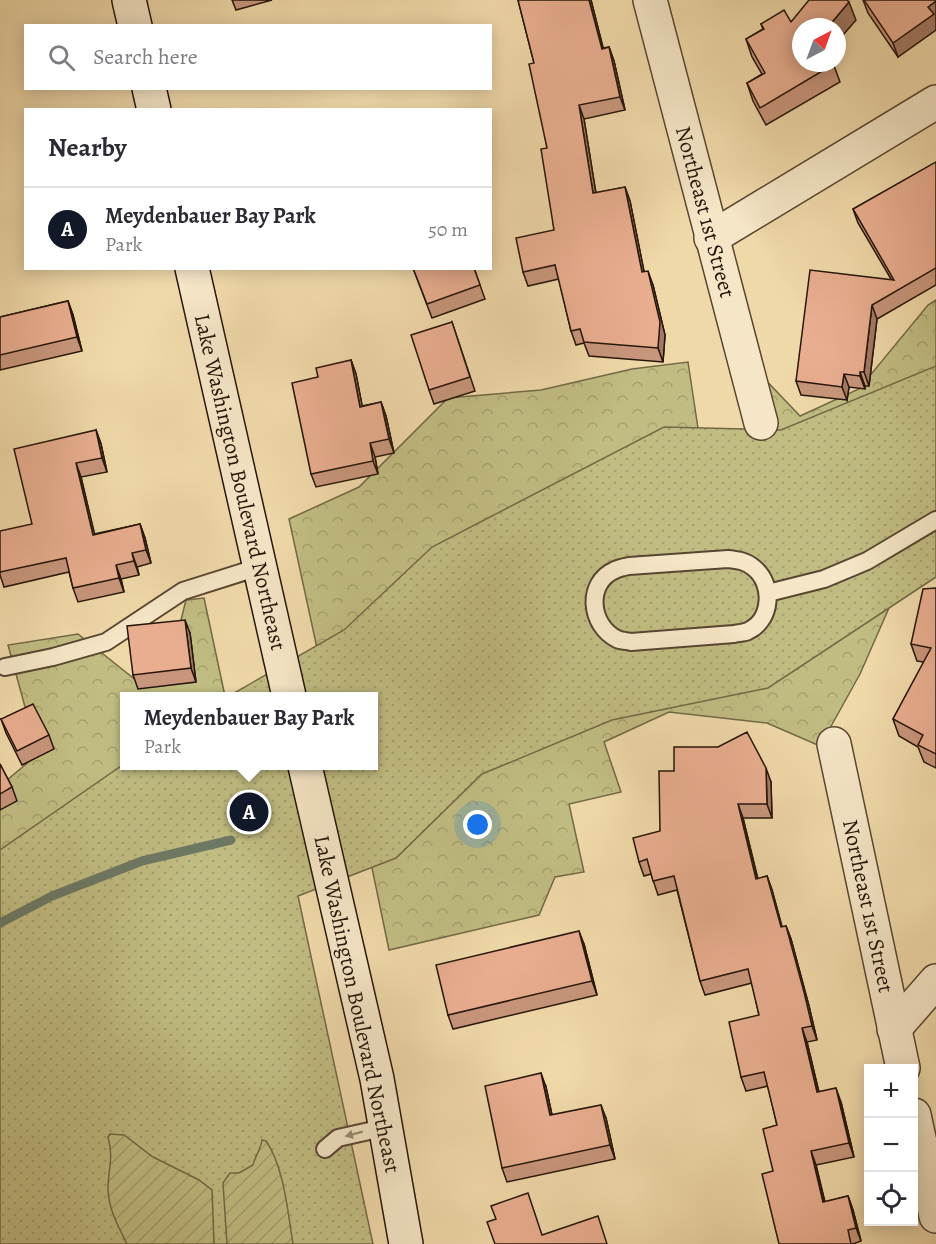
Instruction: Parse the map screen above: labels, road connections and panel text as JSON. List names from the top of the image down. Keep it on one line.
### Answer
{"streets":{"street":["Northeast 1st Street","Lake Washington Boulevard Northeast"]},"north":"top right","page":{"search":"Search here","heading":"Nearby","list":[{"mark":"A","name":"Meydenbauer Bay Park","note":"Park","value":"50 m"}],"popup":["Meydenbauer Bay Park","Park"],"pins":"A","map_buttons":["+","−"]}}
